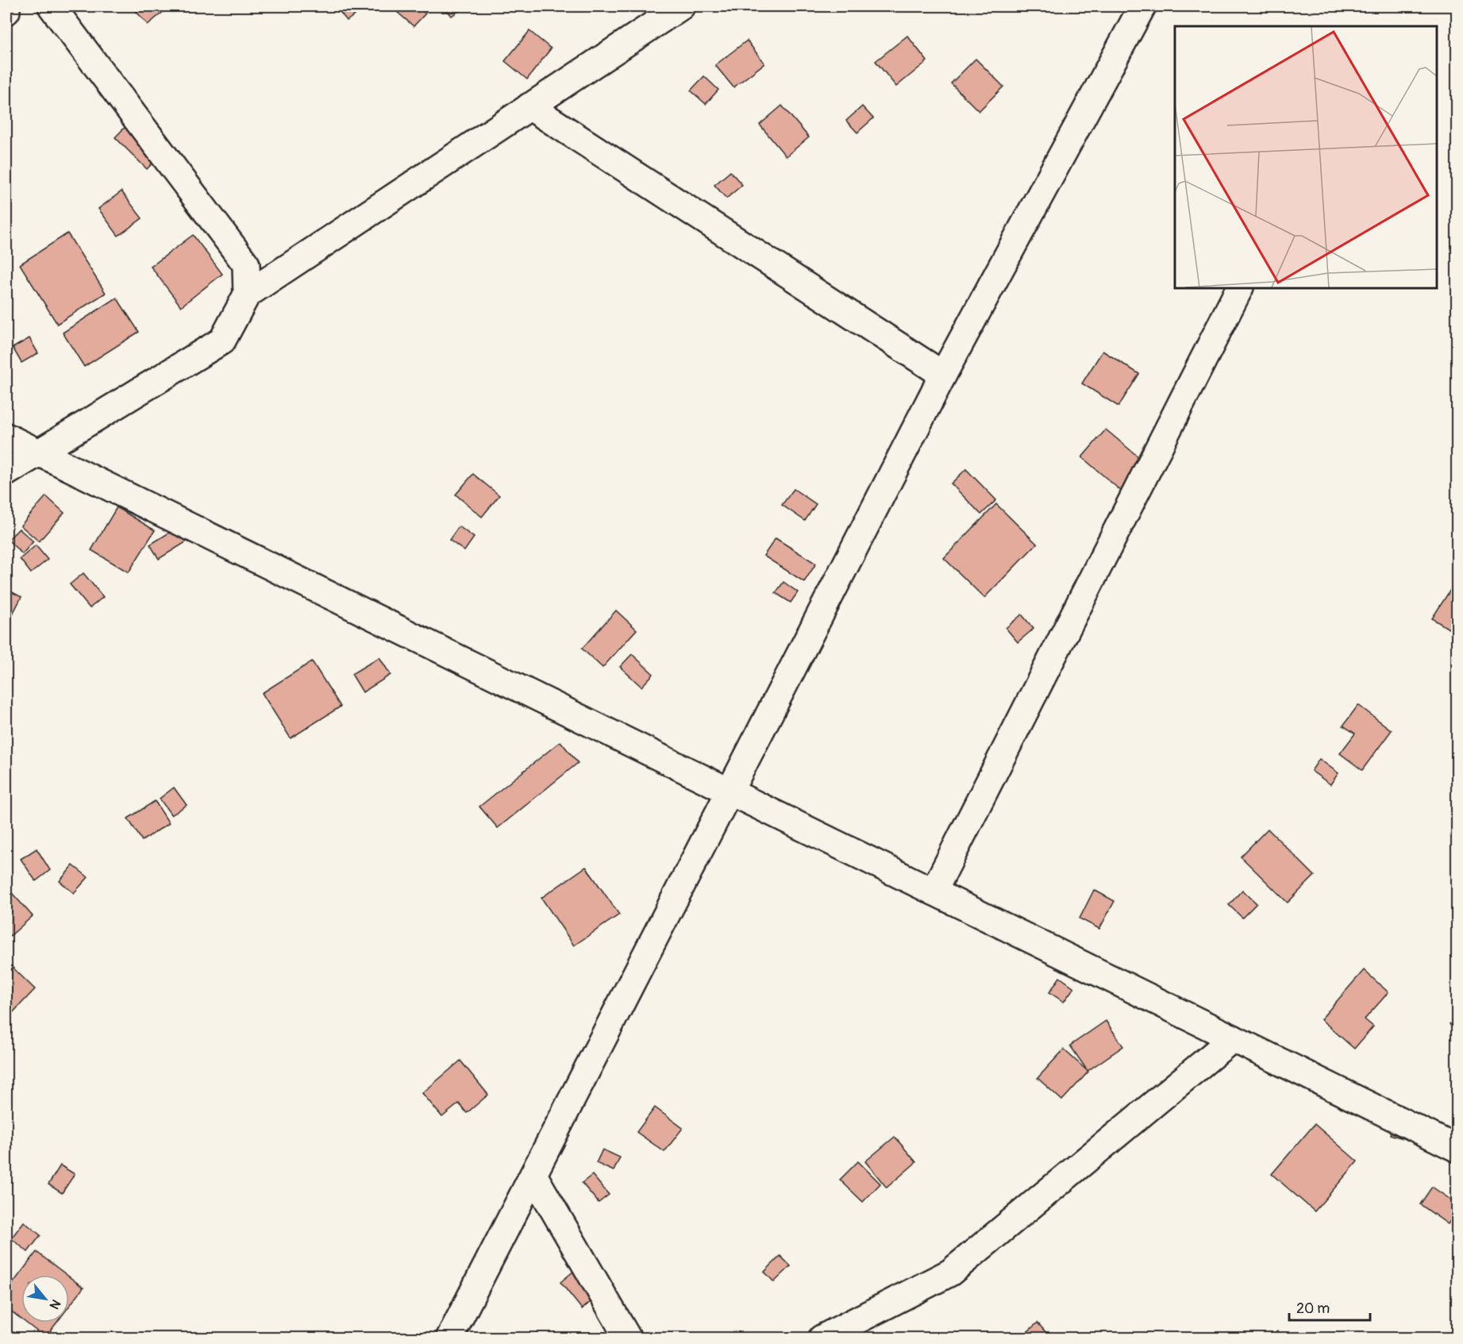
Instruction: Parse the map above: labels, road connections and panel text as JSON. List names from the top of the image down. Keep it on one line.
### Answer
{"scale_bar":"20 m","north":"bottom right"}
